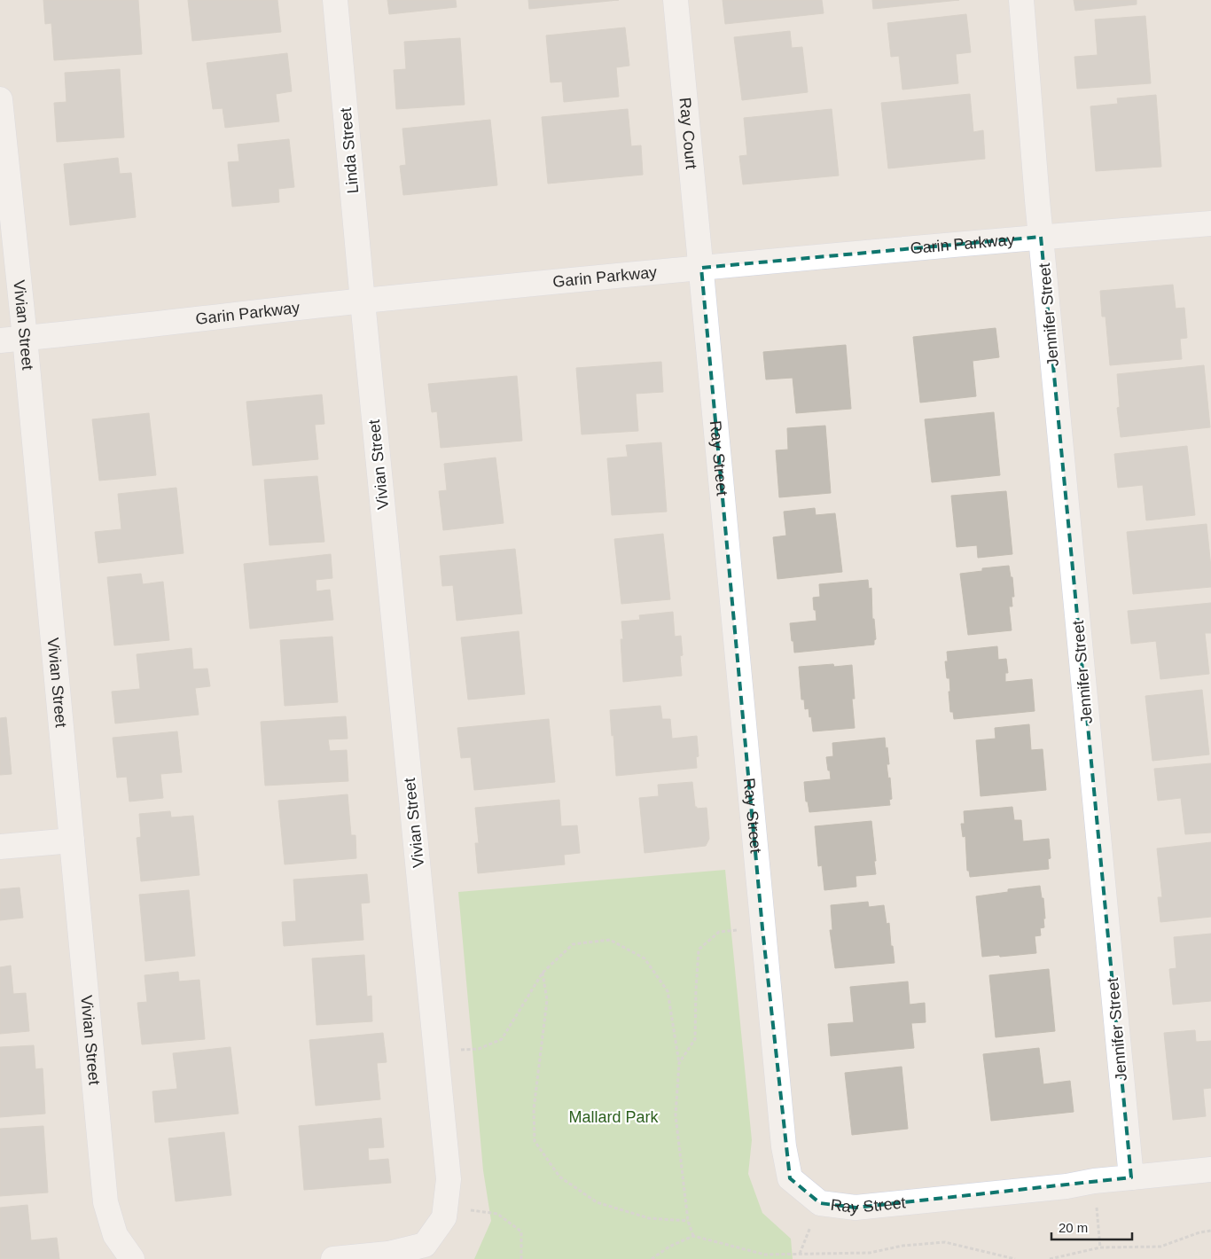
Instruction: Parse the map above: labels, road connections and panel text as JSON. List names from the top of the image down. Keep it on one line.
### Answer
{"streets":{"street":["Ray Court","Linda Street","Garin Parkway","Jennifer Street","Vivian Street","Ray Street"]},"crossings":[["Ray Court","Garin Parkway"],["Ray Court","Ray Street"],["Linda Street","Garin Parkway"],["Linda Street","Vivian Street"],["Garin Parkway","Jennifer Street"],["Garin Parkway","Vivian Street"],["Garin Parkway","Ray Street"]],"parks":["Mallard Park"],"scale_bar":"20 m"}
